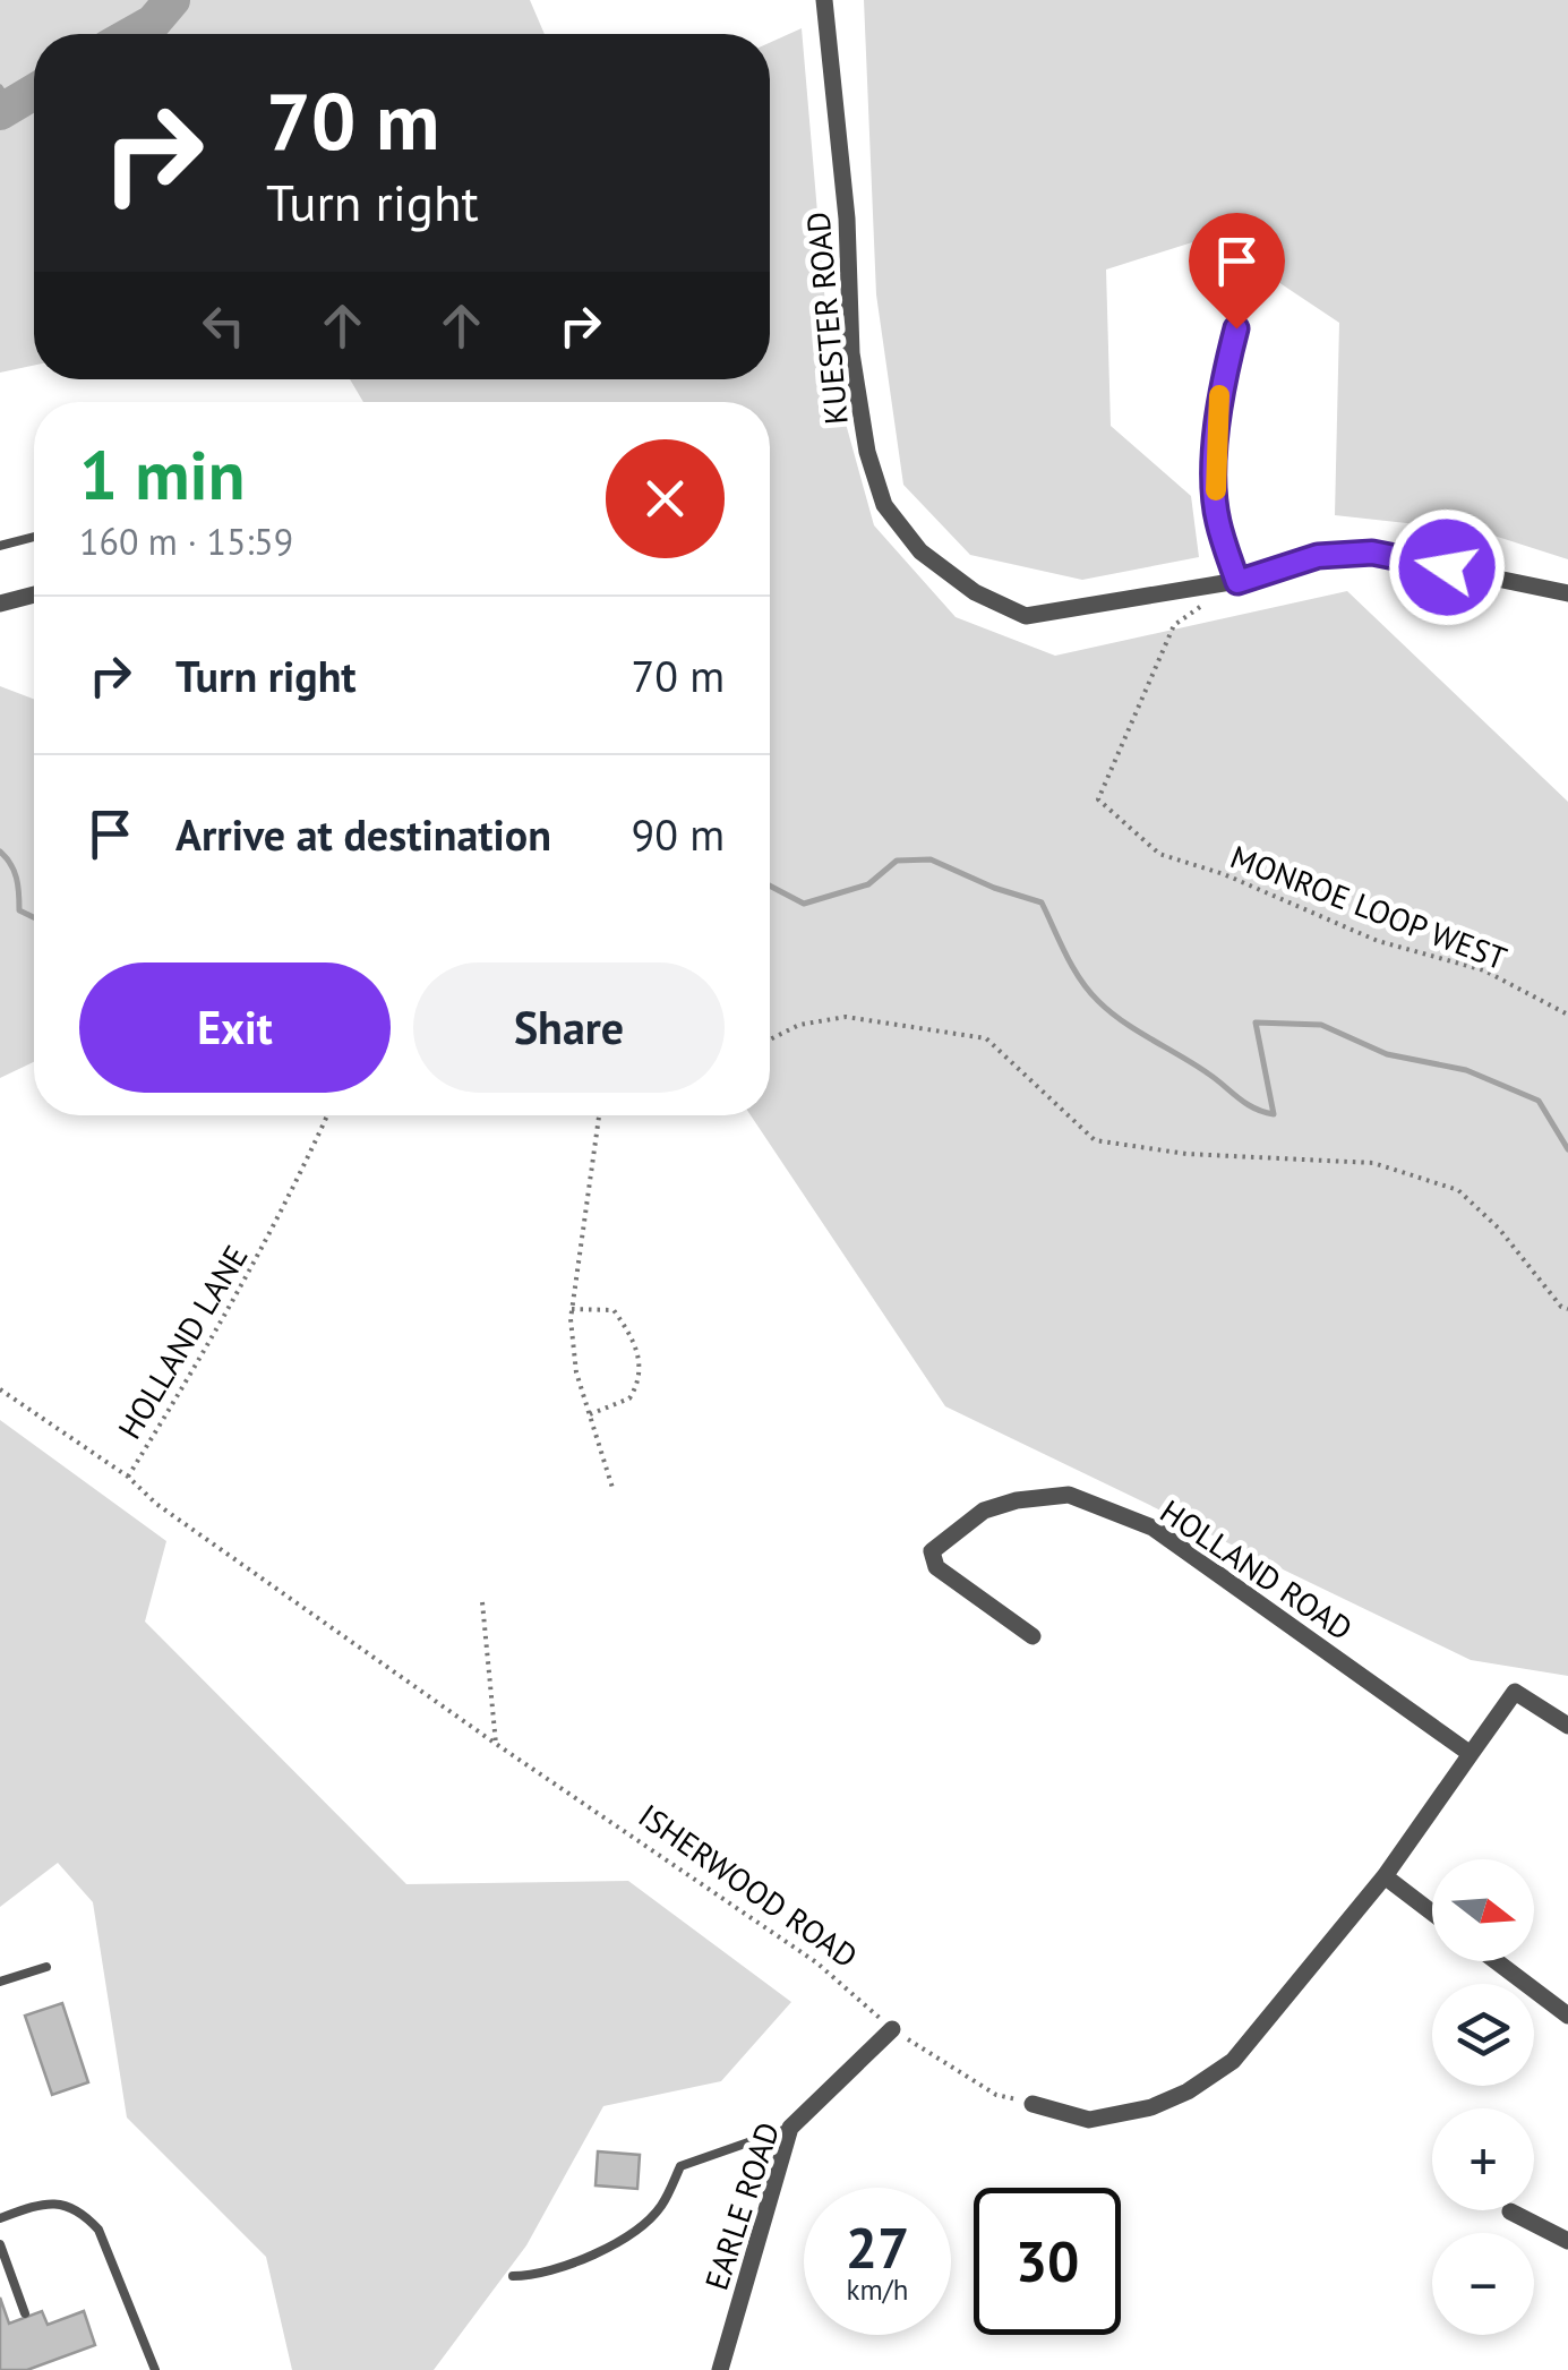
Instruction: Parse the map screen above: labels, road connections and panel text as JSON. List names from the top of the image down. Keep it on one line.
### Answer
{"streets":{"street":["KUESTER ROAD","HOLLAND ROAD","EARLE ROAD"],"path":["MONROE LOOP WEST","HOLLAND LANE","ISHERWOOD ROAD"]},"crossings":[["HOLLAND LANE","ISHERWOOD ROAD"],["ISHERWOOD ROAD","EARLE ROAD"]],"north":"right","page":{"turn":["70 m","Turn right"],"heading":["1 min","160 m · 15:59"],"list":[{"name":"Turn right","value":"70 m"},{"name":"Arrive at destination","value":"90 m"}],"buttons":["Exit","Share"],"map_buttons":["+","−"],"speed":"27 km/h","limit":"30"}}
